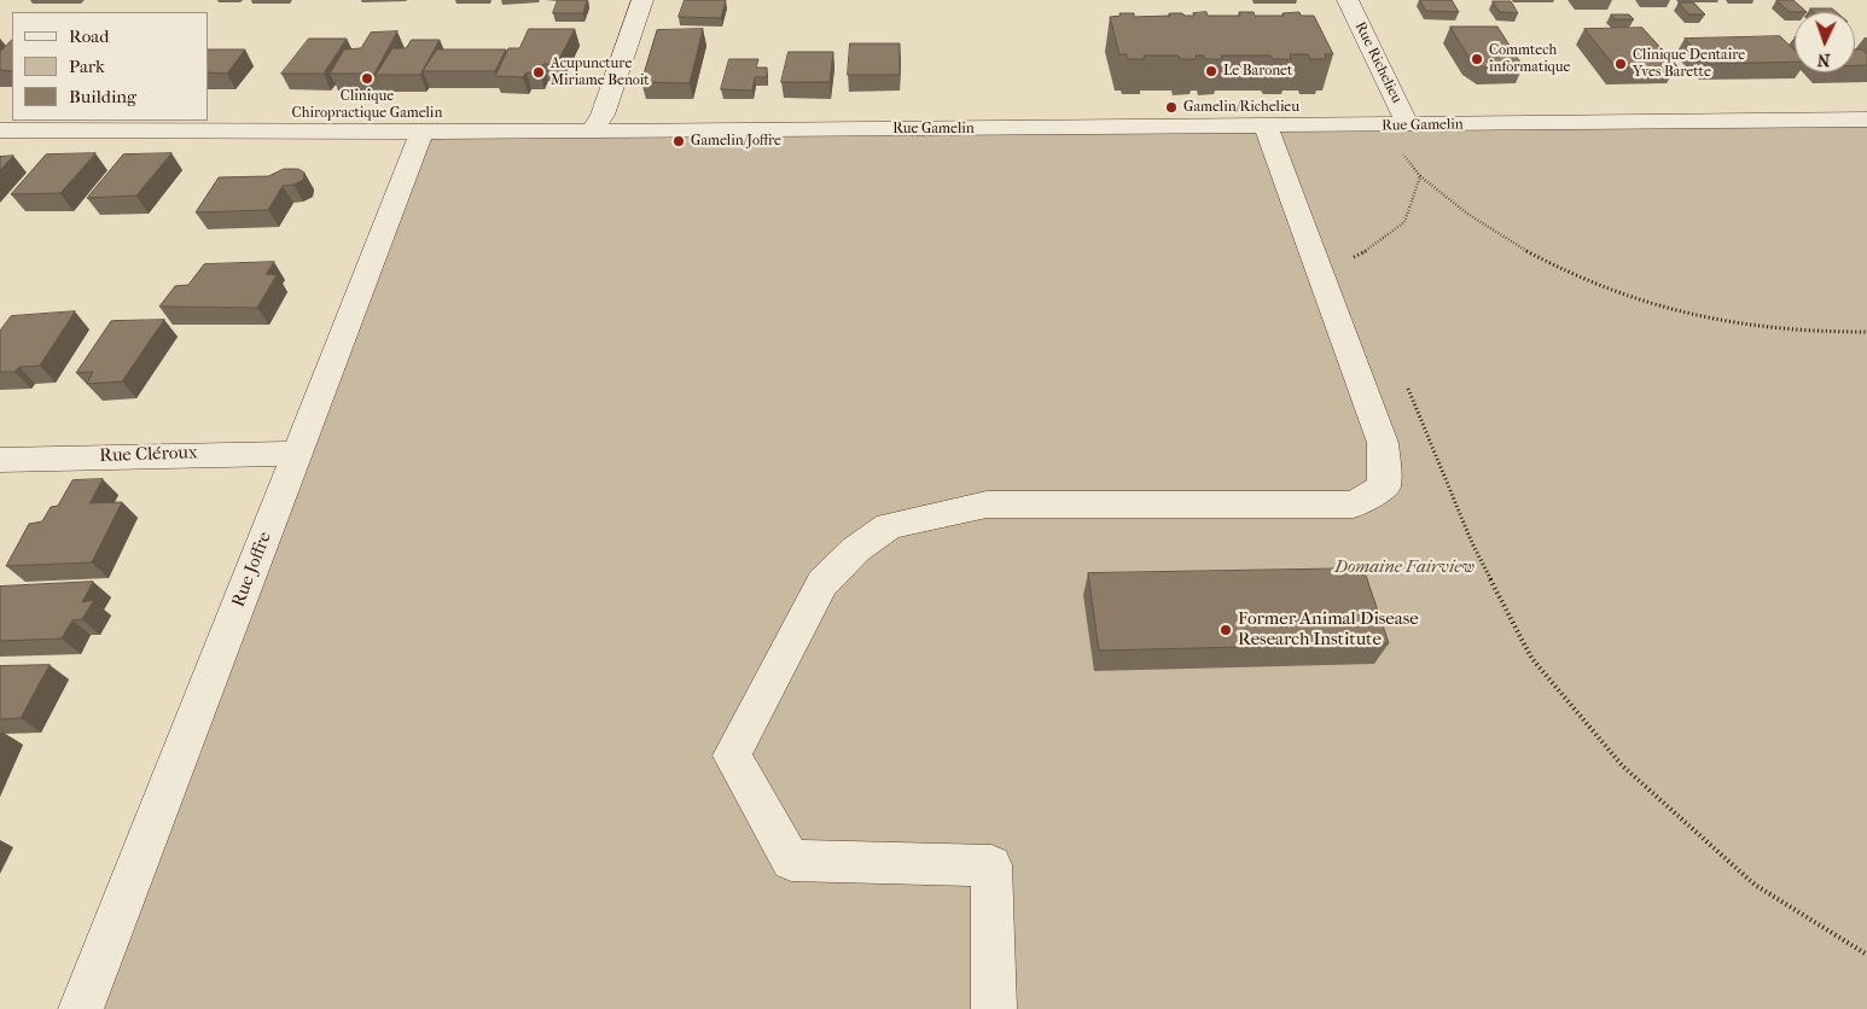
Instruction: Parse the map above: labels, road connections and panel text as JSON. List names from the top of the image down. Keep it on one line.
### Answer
{"streets":{"street":["Rue Richelieu","Rue Gamelin","Rue Cléroux","Rue Joffre"]},"crossings":[["Rue Richelieu","Rue Gamelin"],["Rue Gamelin","Rue Joffre"],["Rue Cléroux","Rue Joffre"]],"parks":["Domaine Fairview"],"places":["Commtech informatique","Clinique Dentaire Yves Barette","Le Baronet","Acupuncture Miriame Benoit","Clinique Chiropractique Gamelin","Gamelin/Richelieu","Gamelin/Joffre","Former Animal Disease Research Institute"],"legend":["Road","Park","Building"],"north":"bottom"}
